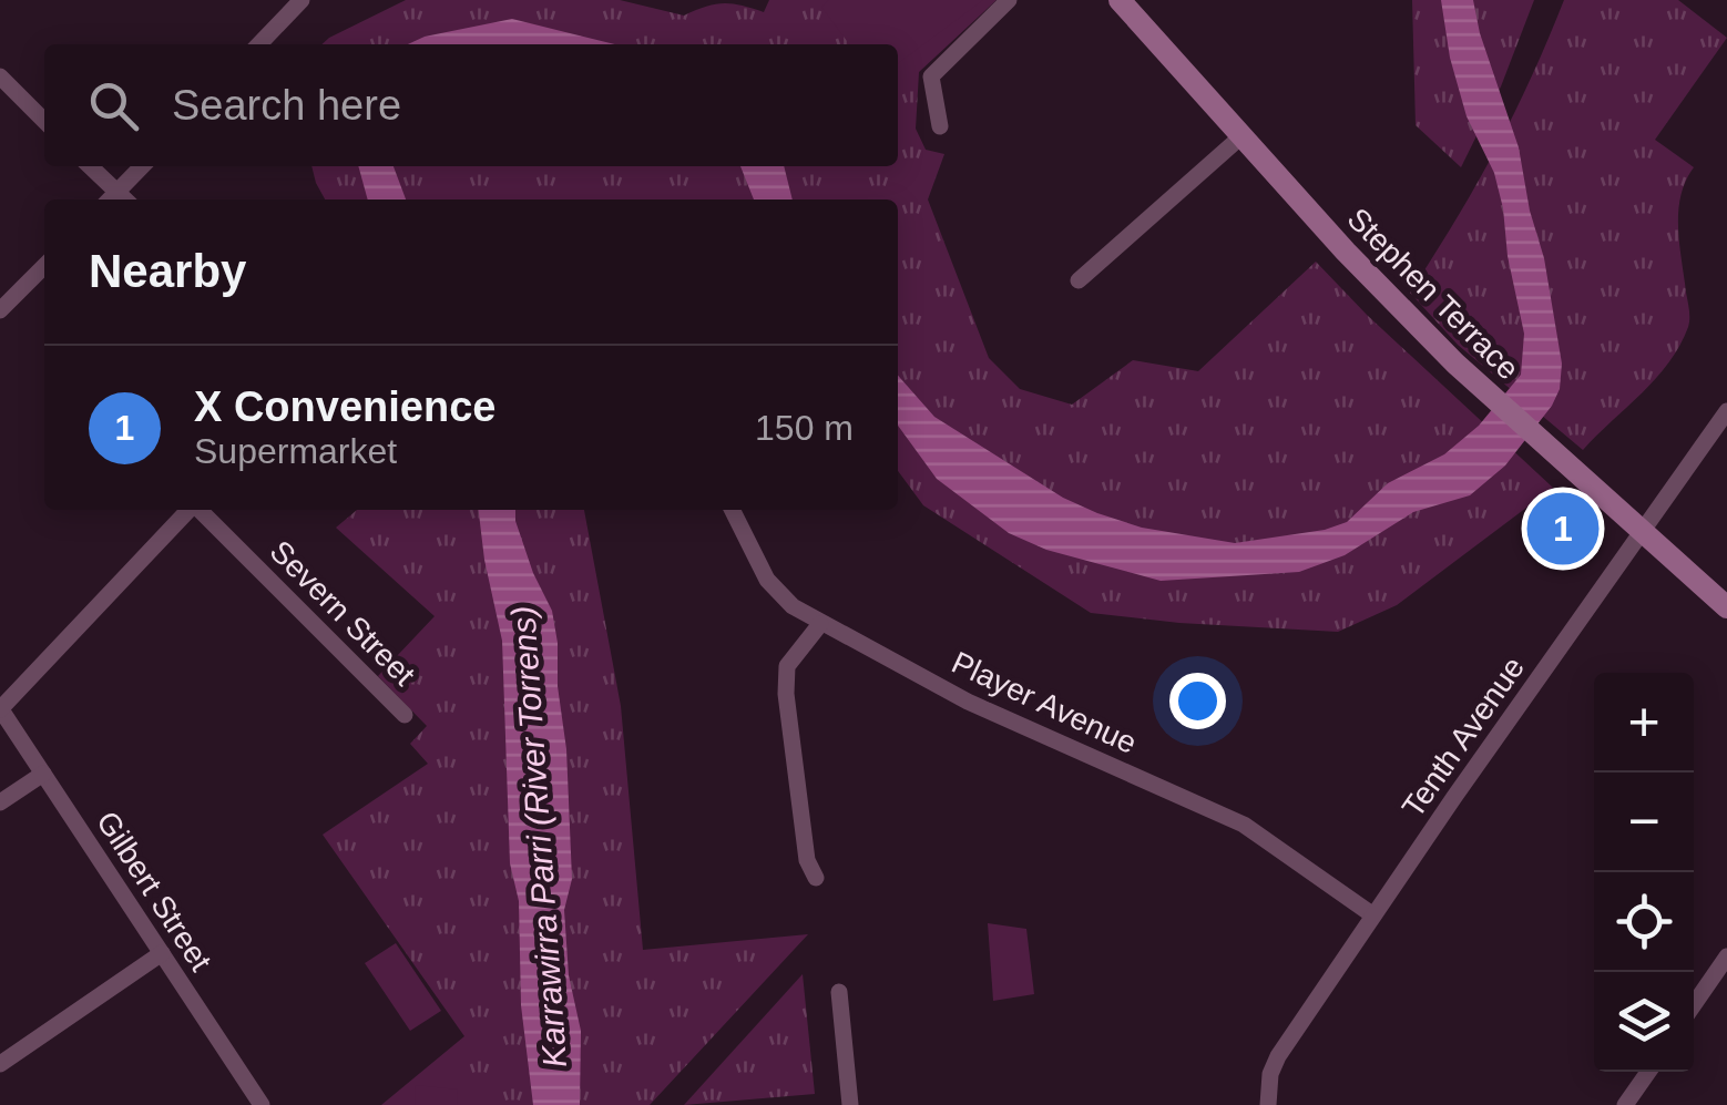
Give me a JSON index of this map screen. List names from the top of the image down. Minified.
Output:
{"streets":{"main road":["Stephen Terrace"],"street":["Severn Street","Player Avenue","Tenth Avenue","Gilbert Street"]},"crossings":[["Stephen Terrace","Tenth Avenue"],["Player Avenue","Tenth Avenue"]],"water":["Karrawirra Parri (River Torrens)"],"page":{"search":"Search here","heading":"Nearby","list":[{"mark":"1","name":"X Convenience","note":"Supermarket","value":"150 m"}],"pins":"1","map_buttons":["+","−"]}}
